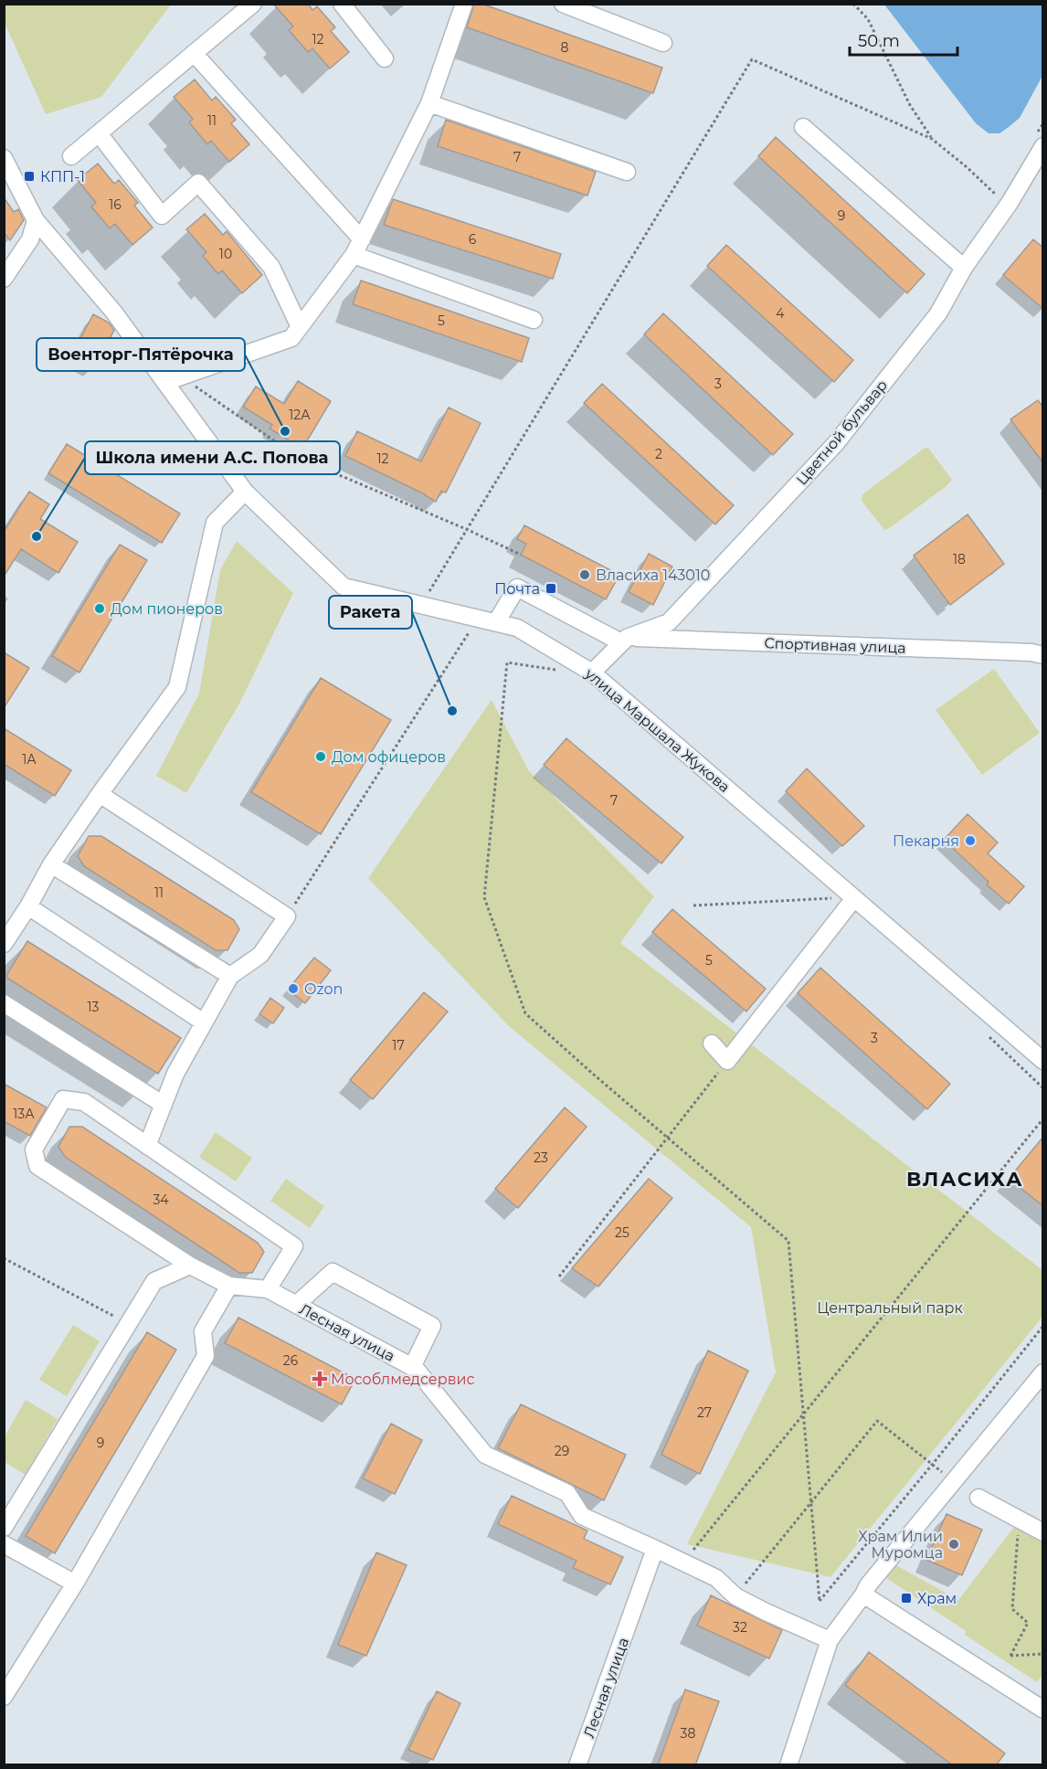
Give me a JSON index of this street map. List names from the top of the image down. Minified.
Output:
{"streets":{"street":["Цветной бульвар","Спортивная улица","улица Маршала Жукова","Лесная улица"]},"crossings":[["Цветной бульвар","Спортивная улица"],["Цветной бульвар","улица Маршала Жукова"]],"districts":["ВЛАСИХА"],"parks":["Центральный парк"],"places":{"transit":["КПП-1","Почта","Храм"],"other":["Военторг-Пятёрочка","Школа имени А.С. Попова","Власиха 143010","Дом пионеров","Ракета","Дом офицеров","Пекарня","Ozon","Храм Илии Муромца"],"health":["Мособлмедсервис"]},"house_numbers":["12","8","11","7","16","9","6","10","4","5","3","12А","2","12","18","1А","7","11","5","13","3","17","13А","23","34","25","26","27","9","29","32","38"],"scale_bar":"50 m"}
